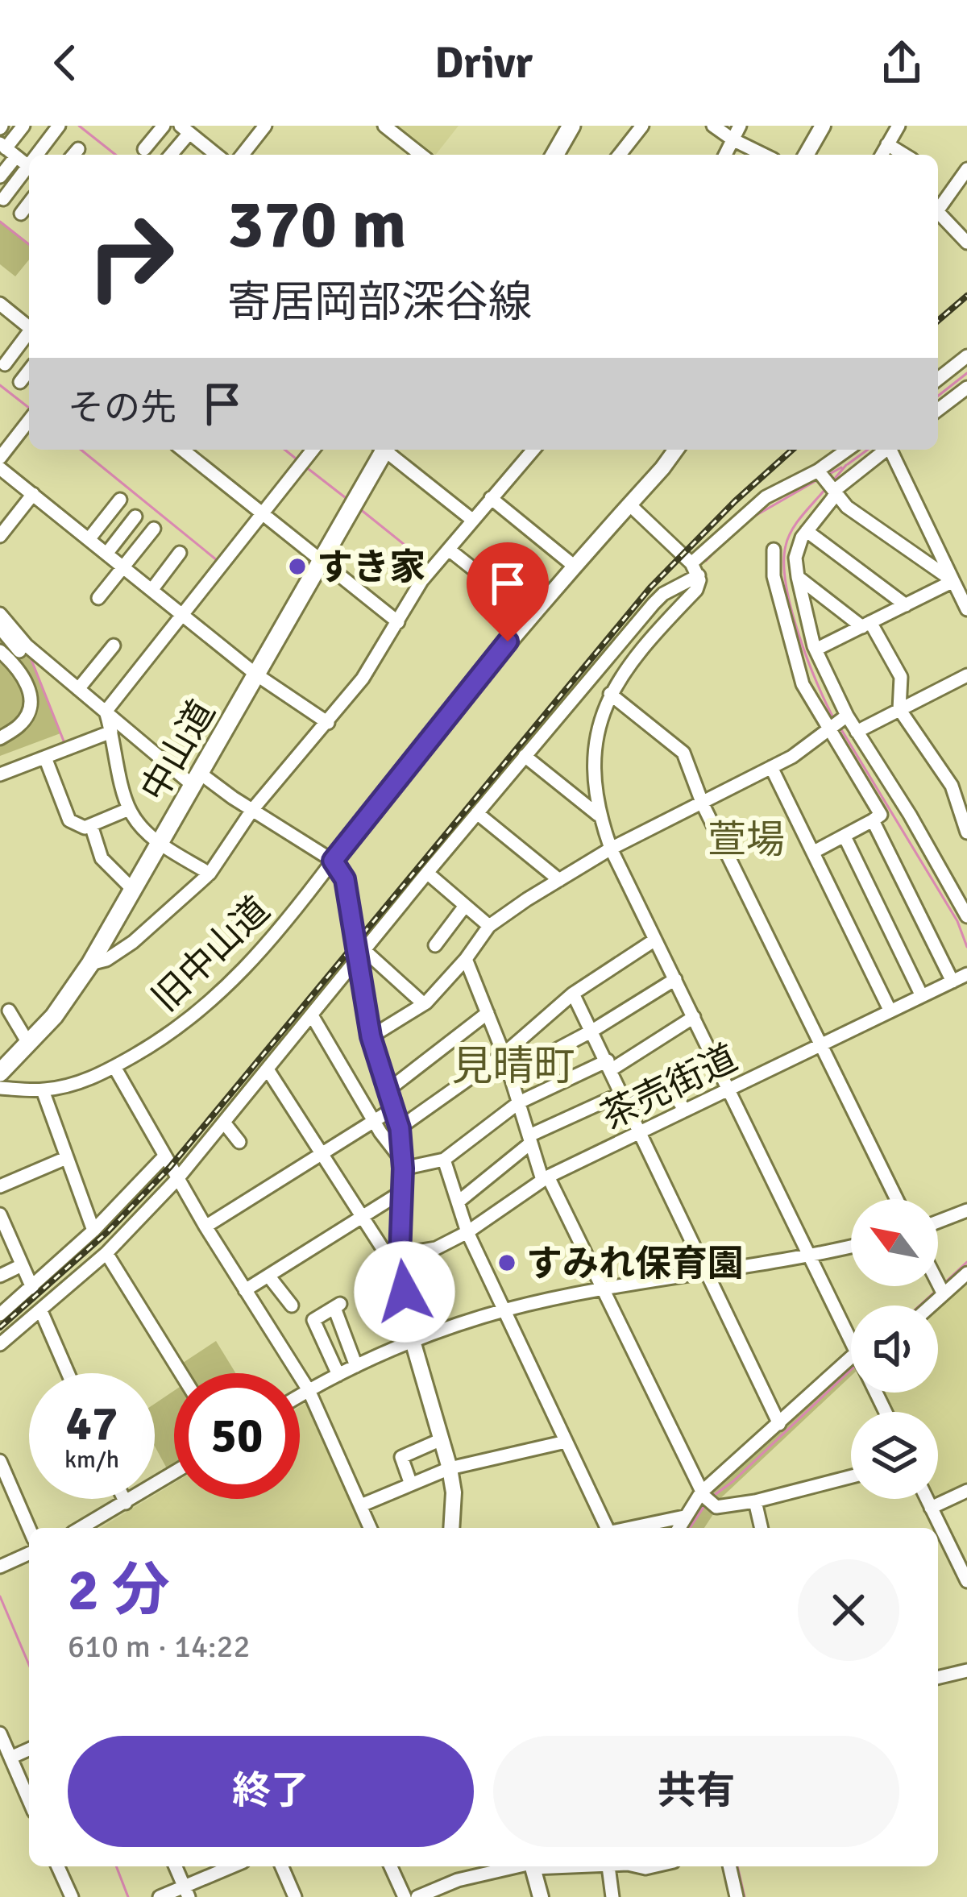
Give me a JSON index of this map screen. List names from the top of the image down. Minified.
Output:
{"streets":{"highway":["中山道"],"street":["旧中山道","茶売街道"]},"districts":["萱場","見晴町"],"places":["すき家","すみれ保育園"],"north":"top left","page":{"header":"Drivr","turn":["370 m","寄居岡部深谷線"],"then":"その先","speed":"47 km/h","limit":"50","heading":["2 分","610 m · 14:22"],"buttons":["終了","共有"]}}
